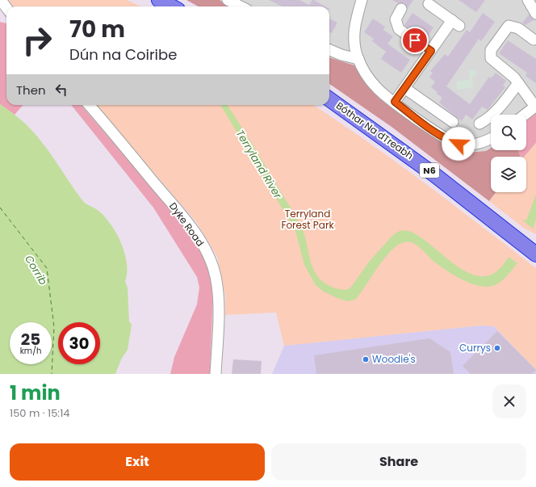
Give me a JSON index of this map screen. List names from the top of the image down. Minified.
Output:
{"streets":{"highway":["Bóthar Na dTreabh","N6"],"street":["Dyke Road"]},"water":["Terryland River","Corrib"],"parks":["Terryland Forest Park"],"places":["Currys","Woodie's"],"page":{"turn":["70 m","Dún na Coiribe"],"then":"Then","speed":"25 km/h","limit":"30","heading":["1 min","150 m · 15:14"],"buttons":["Exit","Share"]}}
